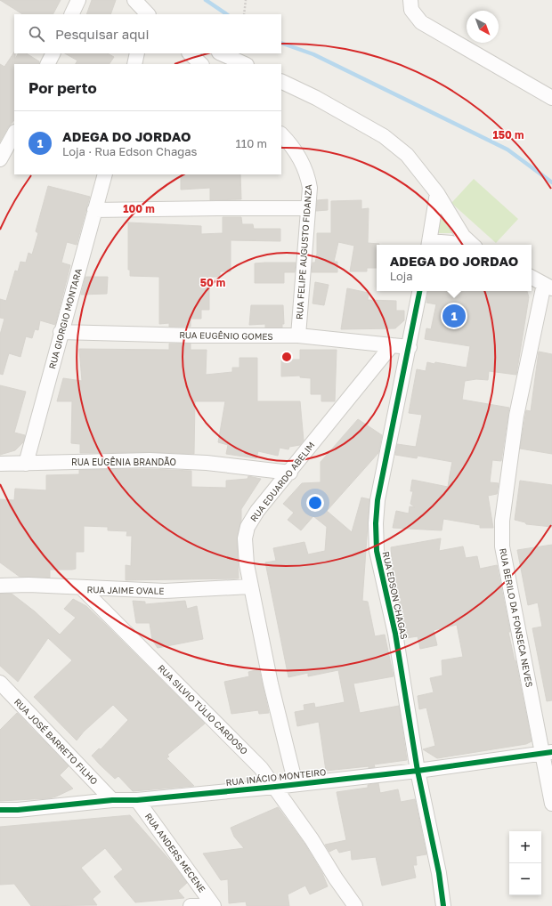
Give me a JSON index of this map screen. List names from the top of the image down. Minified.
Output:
{"streets":{"street":["RUA FELIPE AUGUSTO FIDANZA","RUA GIORGIO MONTARA","RUA EUGÊNIO GOMES","RUA EUGÊNIA BRANDÃO","RUA EDUARDO ABELIM","RUA JAIME OVALE","RUA EDSON CHAGAS","RUA BERILO DA FONSECA NEVES","RUA SILVIO TÚLIO CARDOSO","RUA JOSÉ BARRETO FILHO","RUA INÁCIO MONTEIRO","RUA ANDERS MECENE"]},"crossings":[["RUA FELIPE AUGUSTO FIDANZA","RUA EUGÊNIO GOMES"],["RUA GIORGIO MONTARA","RUA EUGÊNIO GOMES"],["RUA GIORGIO MONTARA","RUA EUGÊNIA BRANDÃO"],["RUA EUGÊNIO GOMES","RUA EDUARDO ABELIM"],["RUA EUGÊNIA BRANDÃO","RUA EDUARDO ABELIM"],["RUA EDUARDO ABELIM","RUA JAIME OVALE"],["RUA EDUARDO ABELIM","RUA INÁCIO MONTEIRO"],["RUA JAIME OVALE","RUA SILVIO TÚLIO CARDOSO"],["RUA EDSON CHAGAS","RUA INÁCIO MONTEIRO"],["RUA BERILO DA FONSECA NEVES","RUA INÁCIO MONTEIRO"],["RUA SILVIO TÚLIO CARDOSO","RUA INÁCIO MONTEIRO"],["RUA JOSÉ BARRETO FILHO","RUA INÁCIO MONTEIRO"],["RUA INÁCIO MONTEIRO","RUA ANDERS MECENE"]],"north":"bottom right","page":{"search":"Pesquisar aqui","heading":"Por perto","list":[{"mark":"1","name":"ADEGA DO JORDAO","note":"Loja · Rua Edson Chagas","value":"110 m"}],"popup":["ADEGA DO JORDAO","Loja"],"pins":"1","map_buttons":["+","−"]},"rings":["150 m","100 m","50 m"]}
